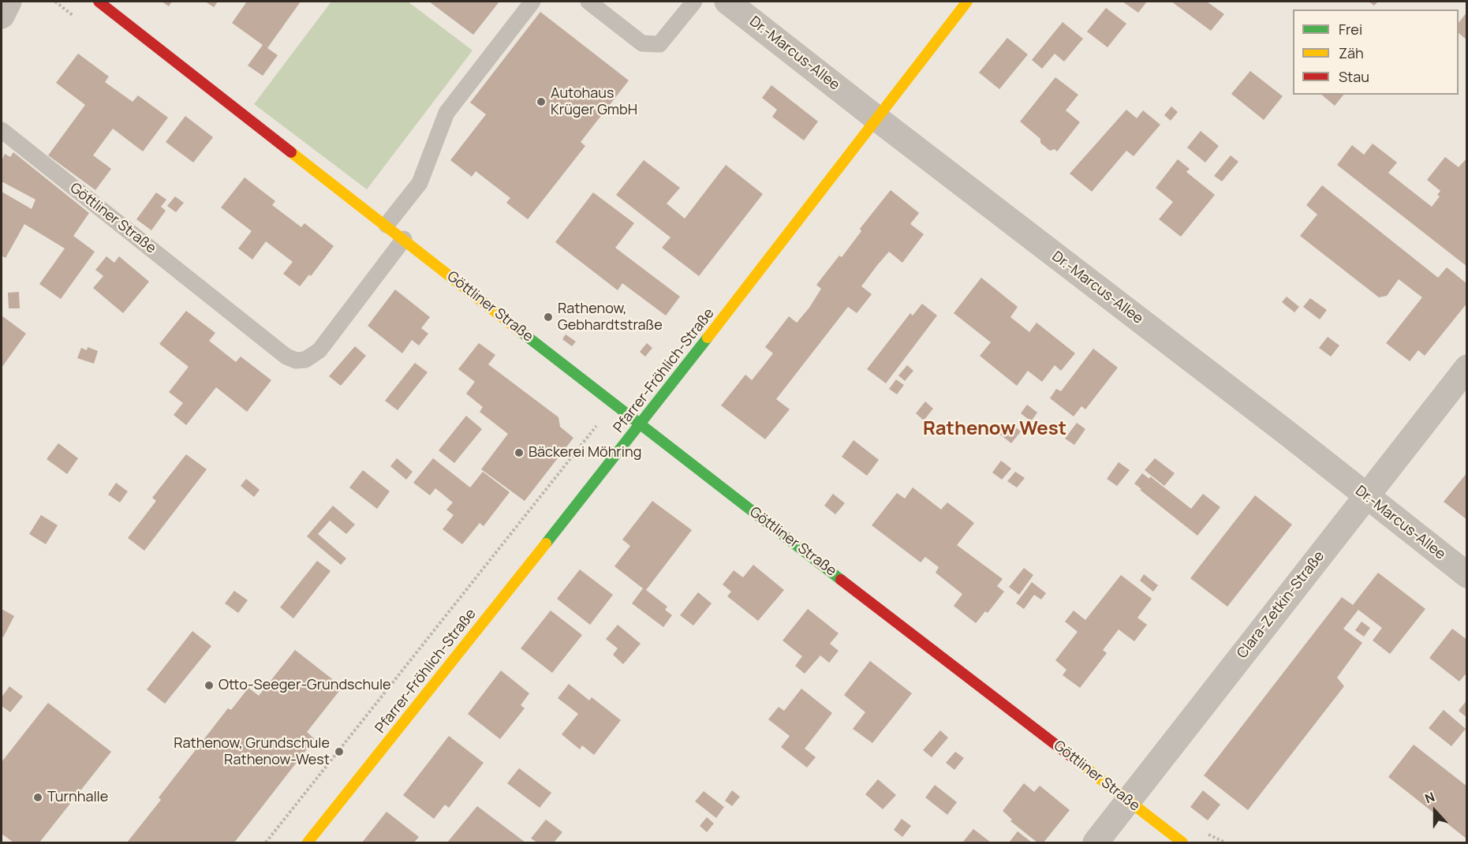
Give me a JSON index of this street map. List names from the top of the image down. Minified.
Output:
{"streets":{"street":["Dr.-Marcus-Allee","Göttliner Straße","Pfarrer-Fröhlich-Straße","Clara-Zetkin-Straße"]},"crossings":[["Dr.-Marcus-Allee","Pfarrer-Fröhlich-Straße"],["Dr.-Marcus-Allee","Clara-Zetkin-Straße"],["Göttliner Straße","Pfarrer-Fröhlich-Straße"],["Göttliner Straße","Clara-Zetkin-Straße"]],"districts":["Rathenow West"],"places":["Autohaus Krüger GmbH","Rathenow, Gebhardtstraße","Bäckerei Möhring","Otto-Seeger-Grundschule","Rathenow, Grundschule Rathenow-West","Turnhalle"],"legend":["Frei","Zäh","Stau"],"north":"top"}
